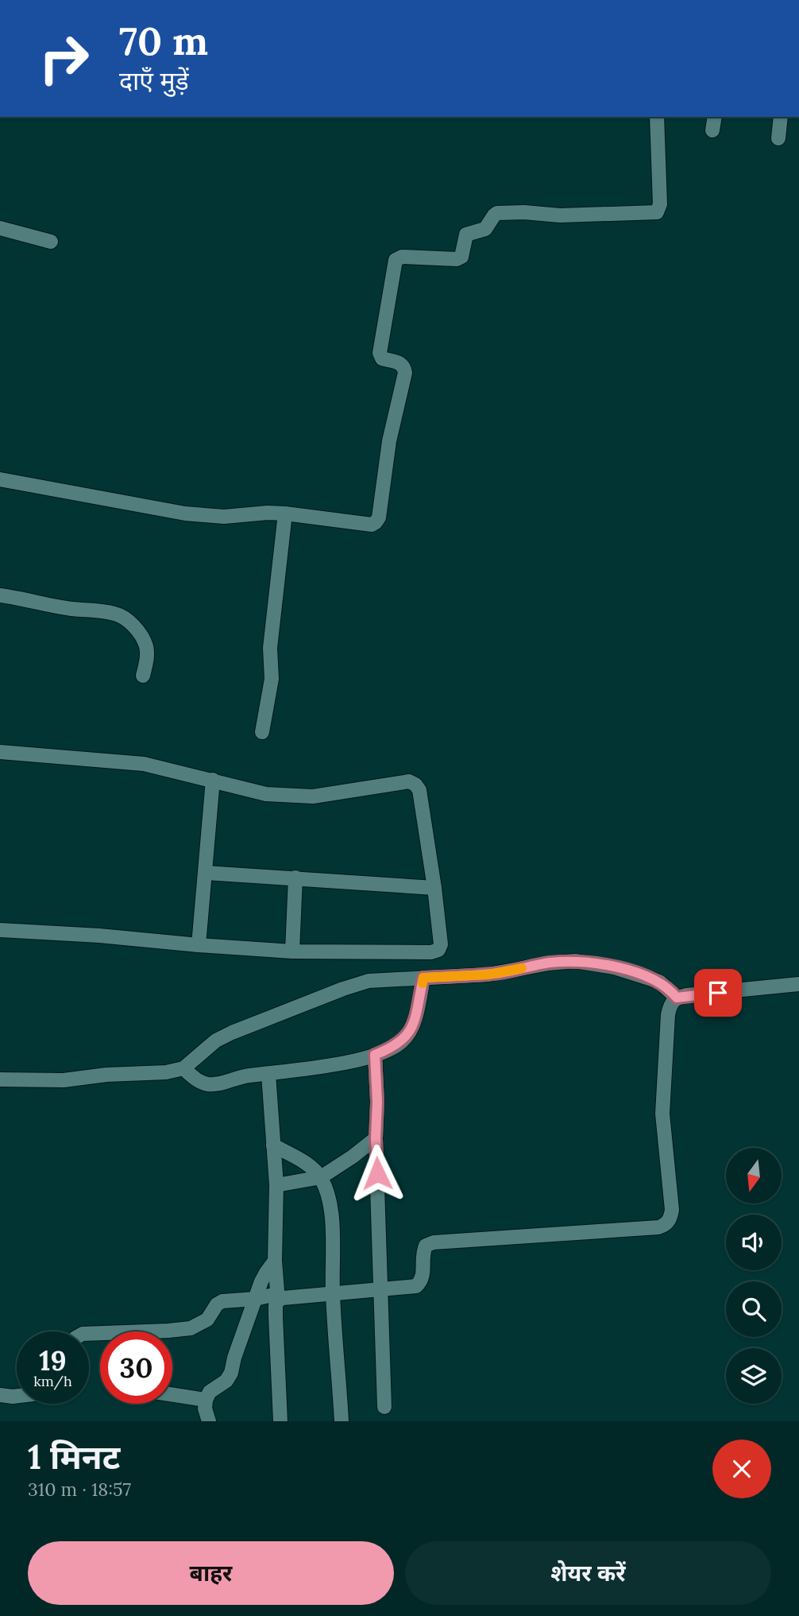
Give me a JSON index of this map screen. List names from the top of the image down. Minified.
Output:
{"north":"bottom","page":{"turn":["70 m","दाएँ मुड़ें"],"speed":"19 km/h","limit":"30","heading":["1 मिनट","310 m · 18:57"],"buttons":["बाहर","शेयर करें"]}}
